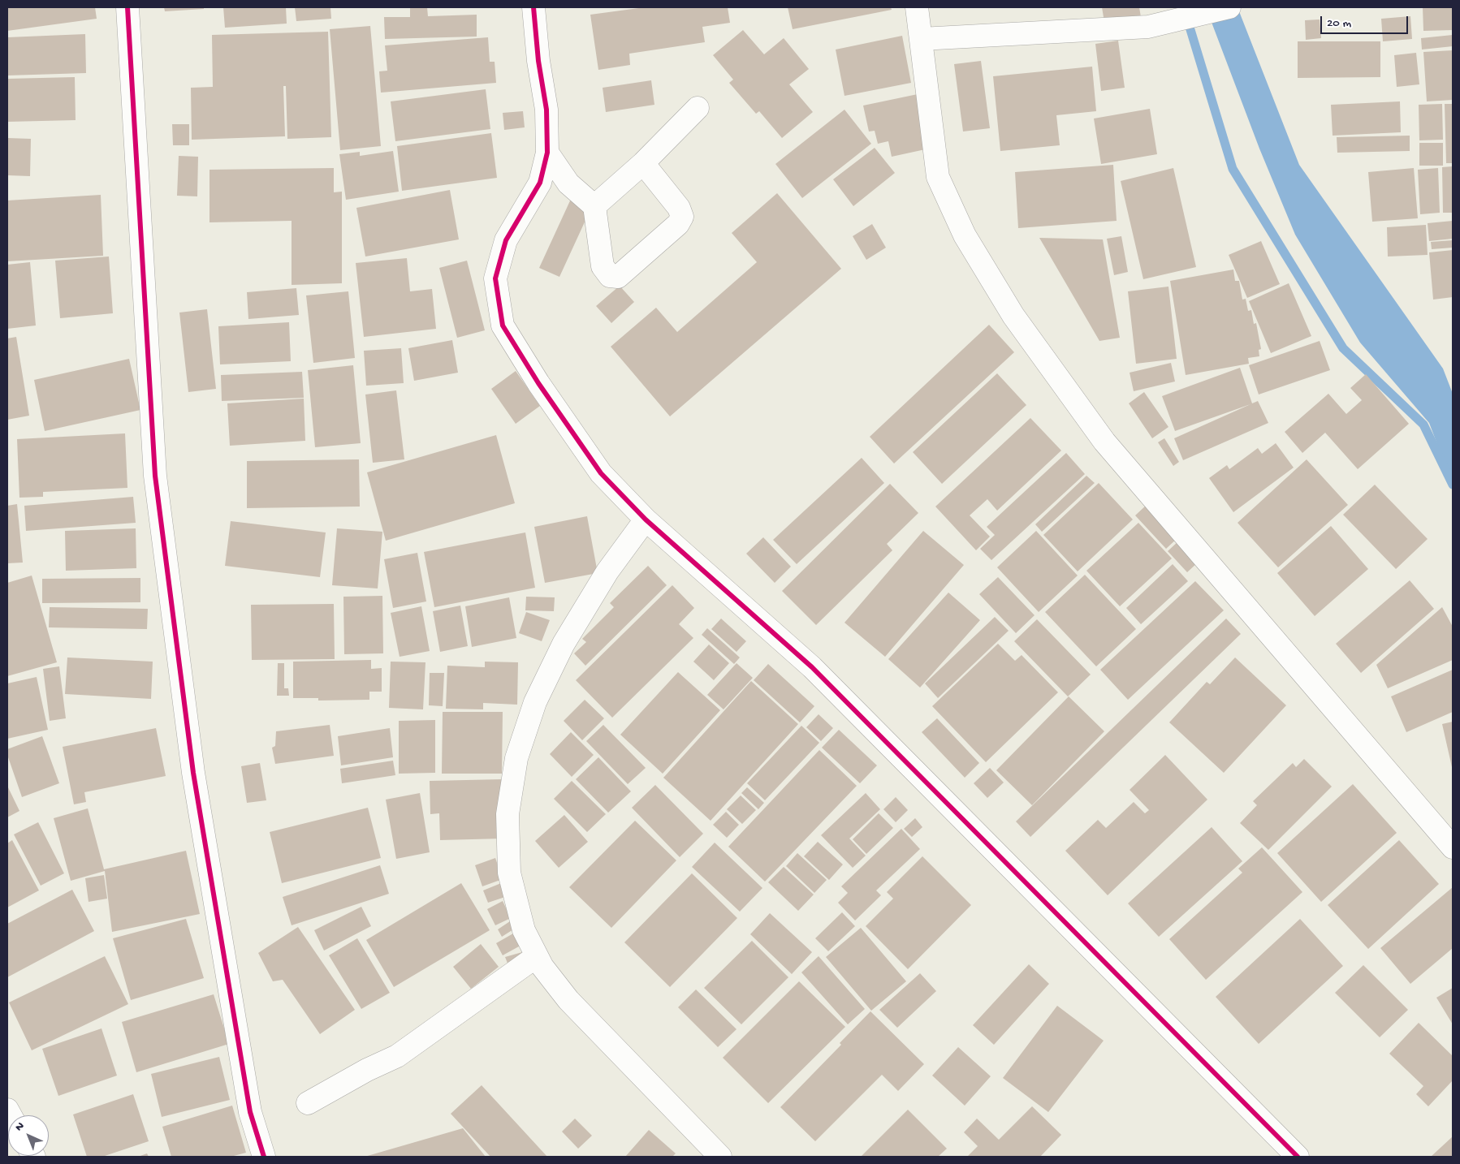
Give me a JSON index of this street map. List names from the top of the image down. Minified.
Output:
{"scale_bar":"20 m","north":"top left"}
